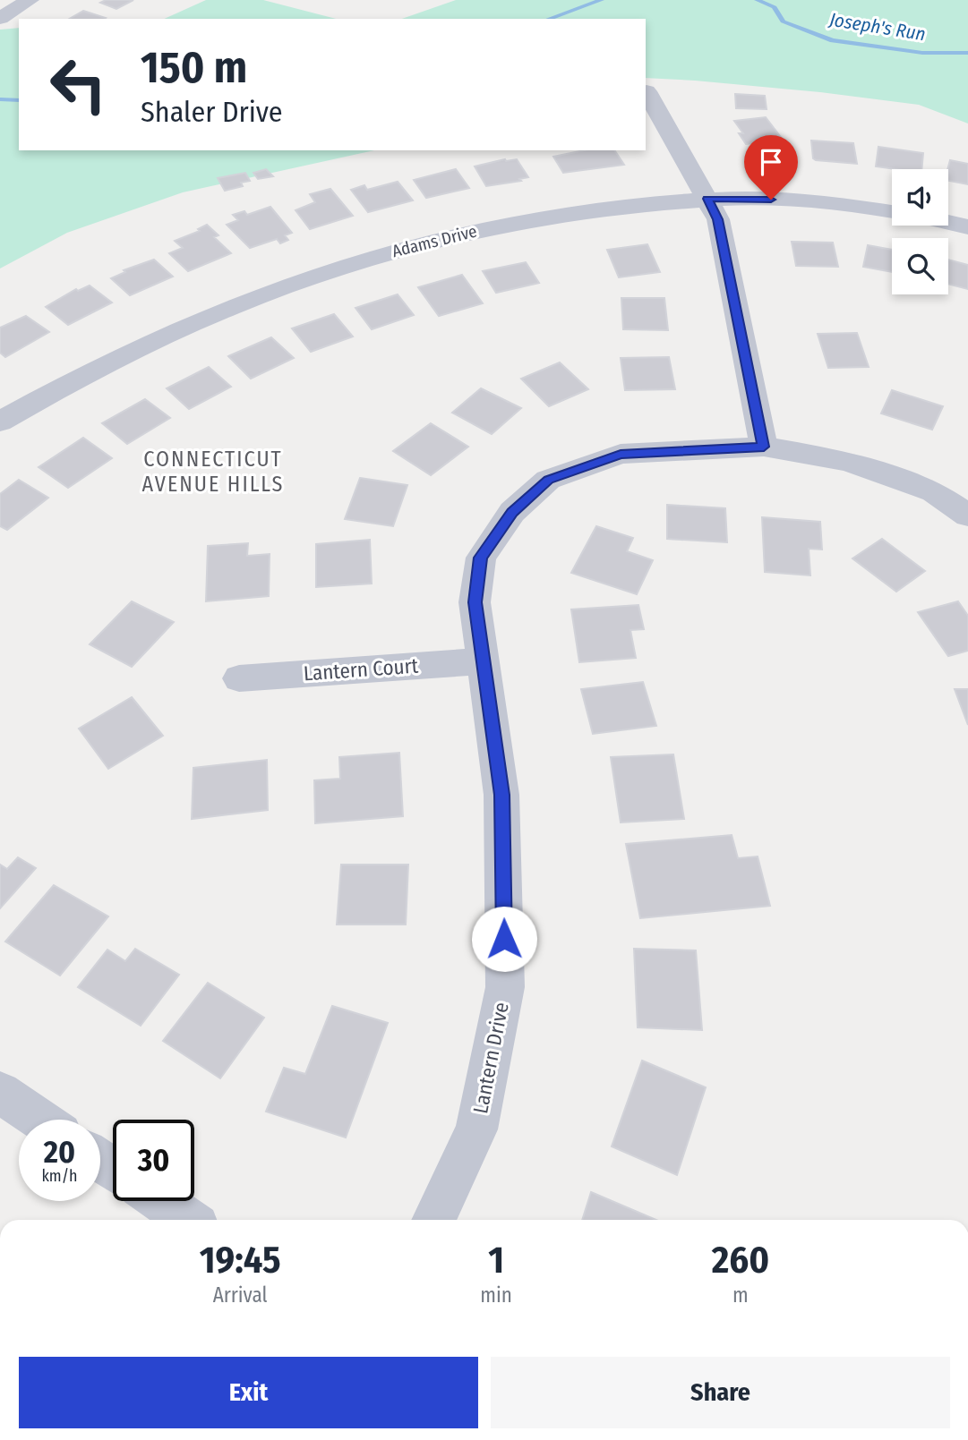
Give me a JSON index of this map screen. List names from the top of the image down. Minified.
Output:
{"streets":{"street":["Adams Drive","Lantern Court","Lantern Drive"]},"crossings":[["Lantern Court","Lantern Drive"]],"districts":["CONNECTICUT AVENUE HILLS"],"water":["Joseph's Run"],"page":{"turn":["150 m","Shaler Drive"],"speed":"20 km/h","limit":"30","eta":["19:45","Arrival","1","min","260","m"],"buttons":["Exit","Share"]}}
